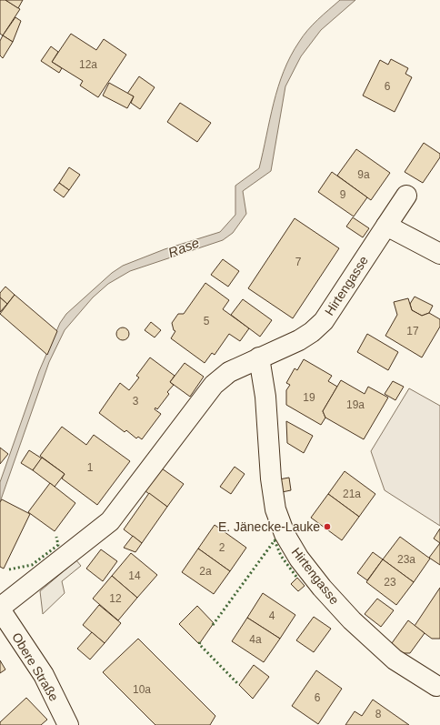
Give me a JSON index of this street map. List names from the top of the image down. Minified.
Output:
{"streets":{"street":["Hirtengasse","Obere Straße"]},"crossings":[["Hirtengasse","Obere Straße"]],"water":["Rase"],"places":["E. Jänecke-Lauke"],"house_numbers":["12a","6","9a","9","7","5","17","19","3","19a","1","21a","2","23a","2a","14","23","12","4","4a","10a","6","8"]}
